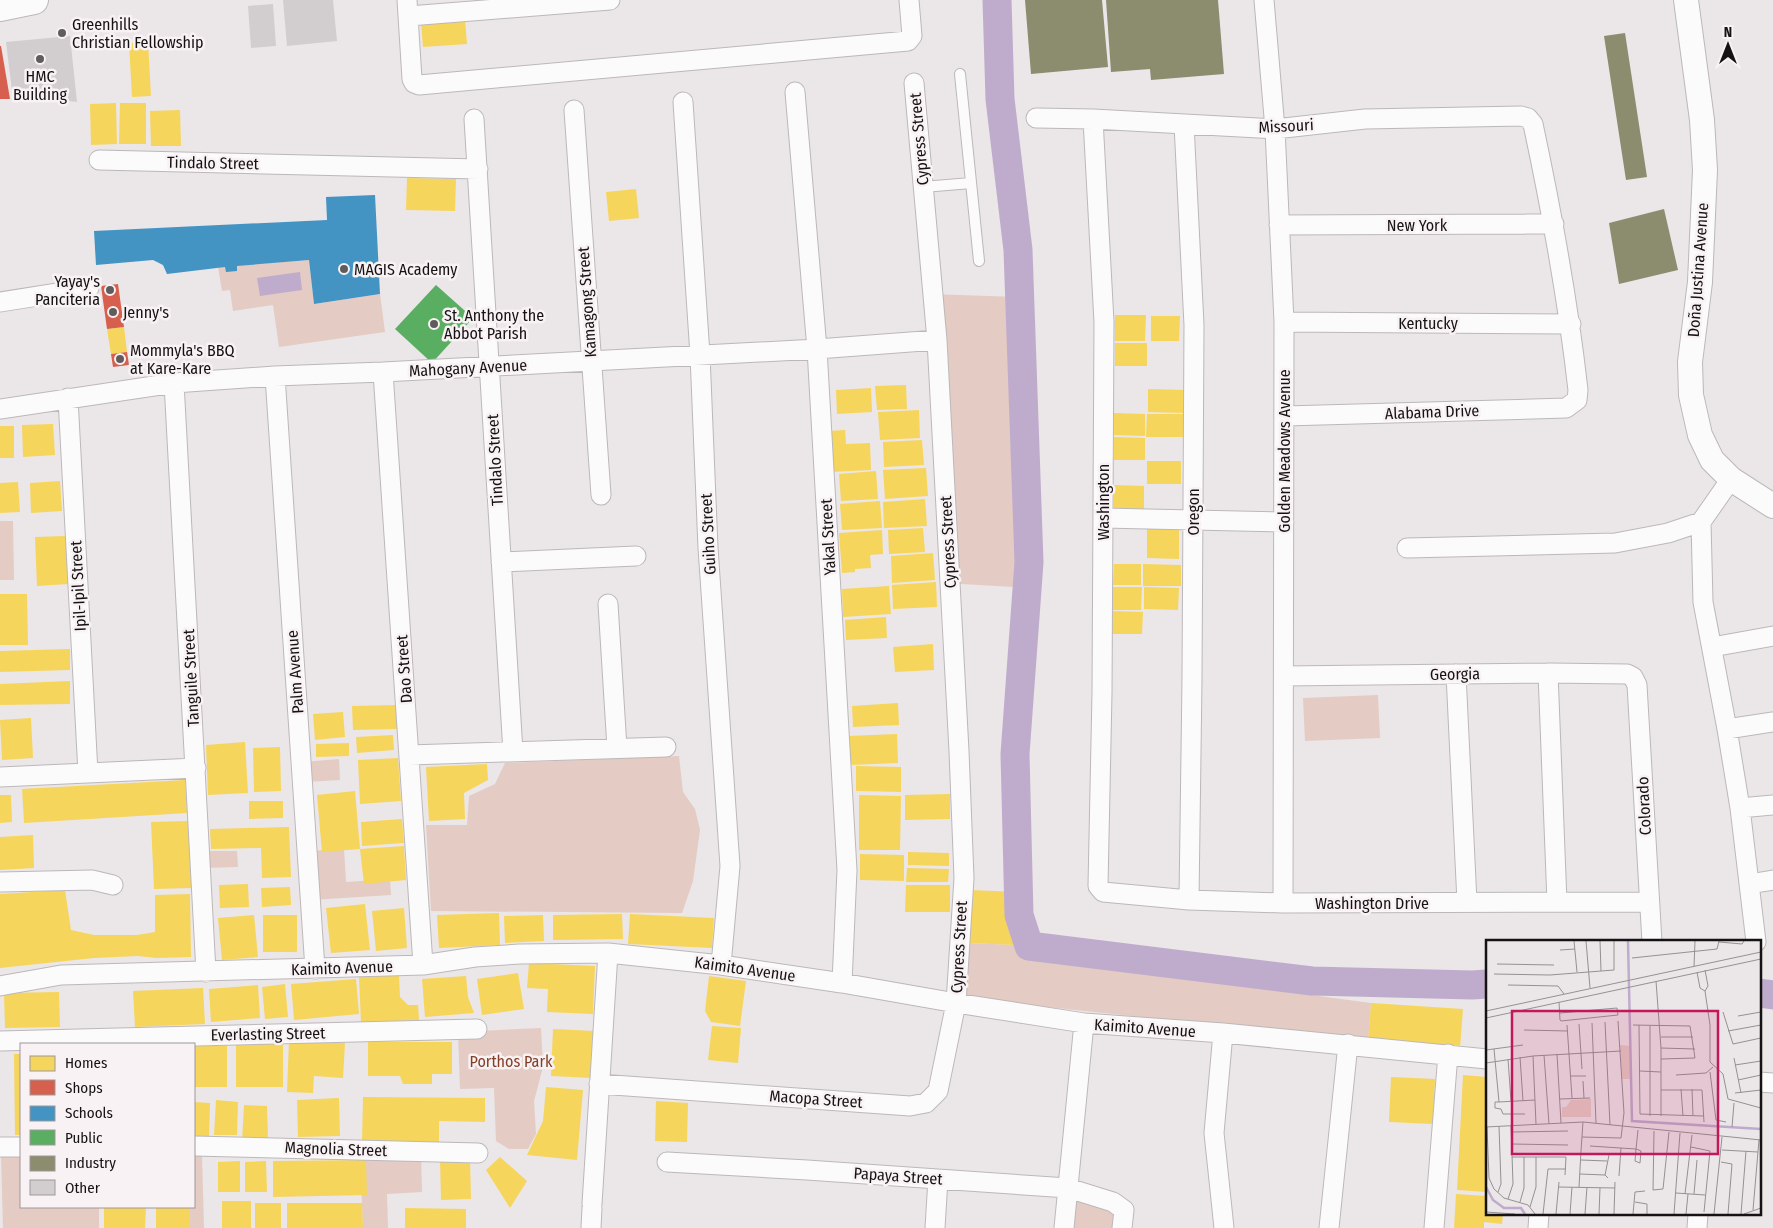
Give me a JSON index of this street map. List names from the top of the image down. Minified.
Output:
{"streets":{"street":["Missouri","Cypress Street","Tindalo Street","New York","Doña Justina Avenue","Kamagong Street","Kentucky","Mahogany Avenue","Alabama Drive","Golden Meadows Avenue","Washington","Oregon","Guiho Street","Yakal Street","Ipil-Ipil Street","Dao Street","Palm Avenue","Georgia","Tanguile Street","Colorado","Washington Drive","Kaimito Avenue","Everlasting Street","Macopa Street","Magnolia Street","Papaya Street"]},"crossings":[["Missouri","New York"],["Missouri","Golden Meadows Avenue"],["Missouri","Washington"],["Missouri","Oregon"],["Cypress Street","Mahogany Avenue"],["Cypress Street","Kaimito Avenue"],["Cypress Street","Macopa Street"],["Tindalo Street","Mahogany Avenue"],["New York","Golden Meadows Avenue"],["Kamagong Street","Mahogany Avenue"],["Kentucky","Alabama Drive"],["Kentucky","Golden Meadows Avenue"],["Mahogany Avenue","Guiho Street"],["Mahogany Avenue","Yakal Street"],["Mahogany Avenue","Ipil-Ipil Street"],["Mahogany Avenue","Dao Street"],["Mahogany Avenue","Palm Avenue"],["Mahogany Avenue","Tanguile Street"],["Alabama Drive","Golden Meadows Avenue"],["Golden Meadows Avenue","Georgia"],["Golden Meadows Avenue","Washington Drive"],["Washington","Washington Drive"],["Oregon","Washington Drive"],["Guiho Street","Kaimito Avenue"],["Yakal Street","Kaimito Avenue"],["Dao Street","Kaimito Avenue"],["Palm Avenue","Kaimito Avenue"],["Georgia","Colorado"],["Tanguile Street","Kaimito Avenue"],["Colorado","Washington Drive"],["Kaimito Avenue","Macopa Street"]],"parks":["Porthos Park"],"places":["Greenhills Christian Fellowship","HMC Building","MAGIS Academy","Yayay's Panciteria","Jenny's","St. Anthony the Abbot Parish","Mommyla's BBQ at Kare-Kare"],"legend":["Homes","Shops","Schools","Public","Industry","Other"],"north":"top"}
